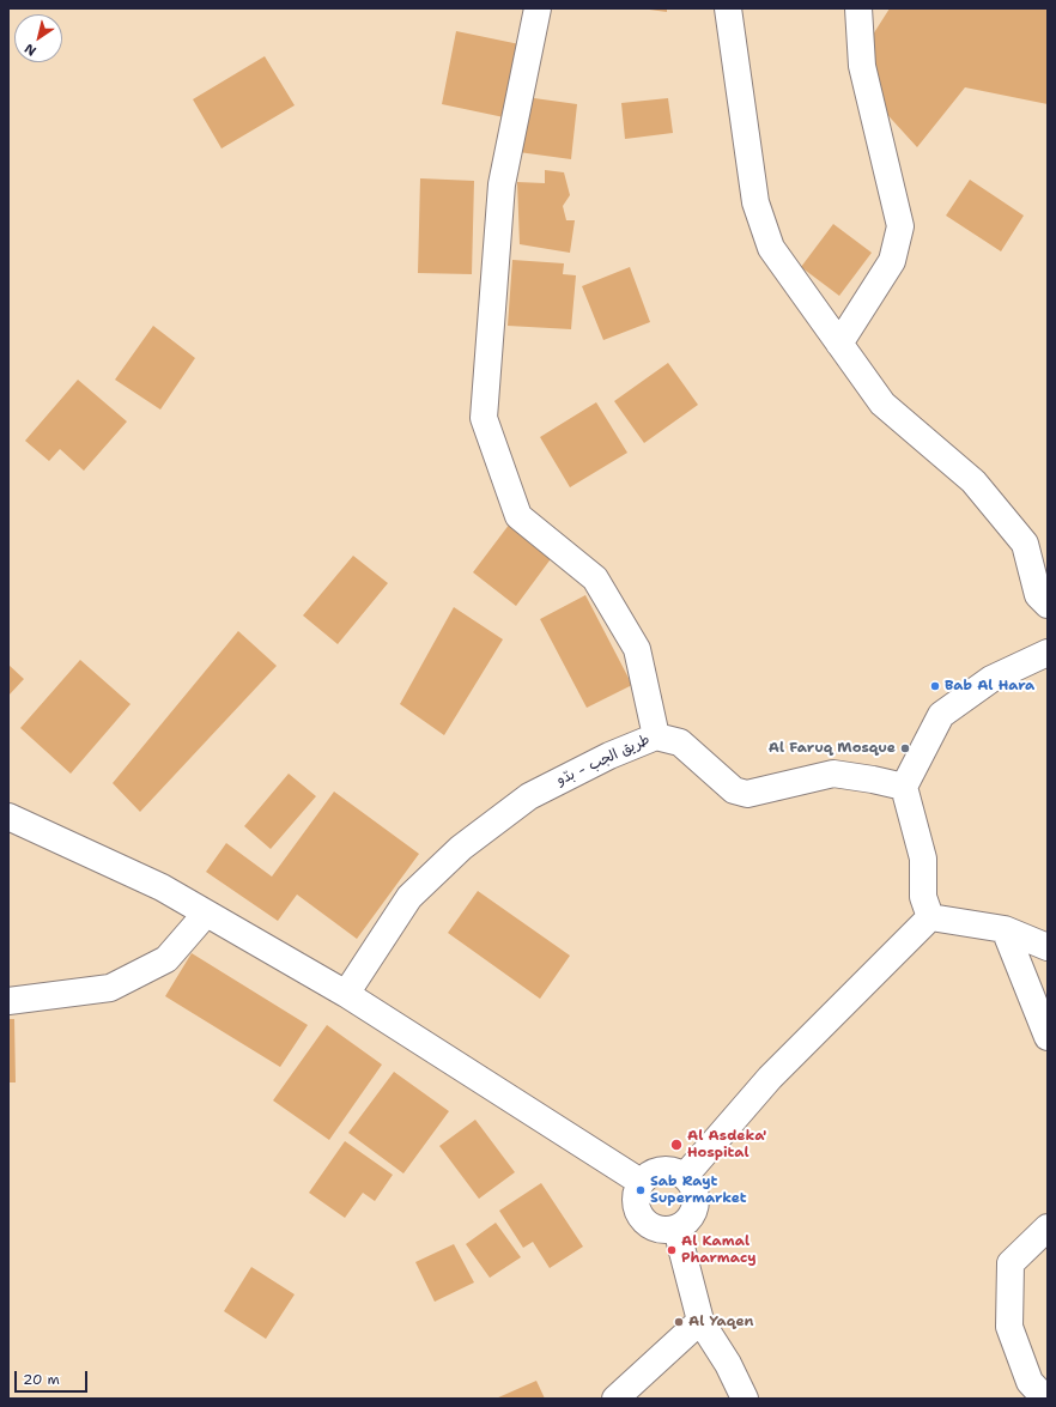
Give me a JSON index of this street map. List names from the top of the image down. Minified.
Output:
{"streets":{"street":["طريق الجب - بدّو"]},"places":["Bab Al Hara","Al Faruq Mosque","Al Asdeka' Hospital","Sab Rayt Supermarket","Al Kamal Pharmacy","Al Yaqen"],"scale_bar":"20 m","north":"bottom left"}
